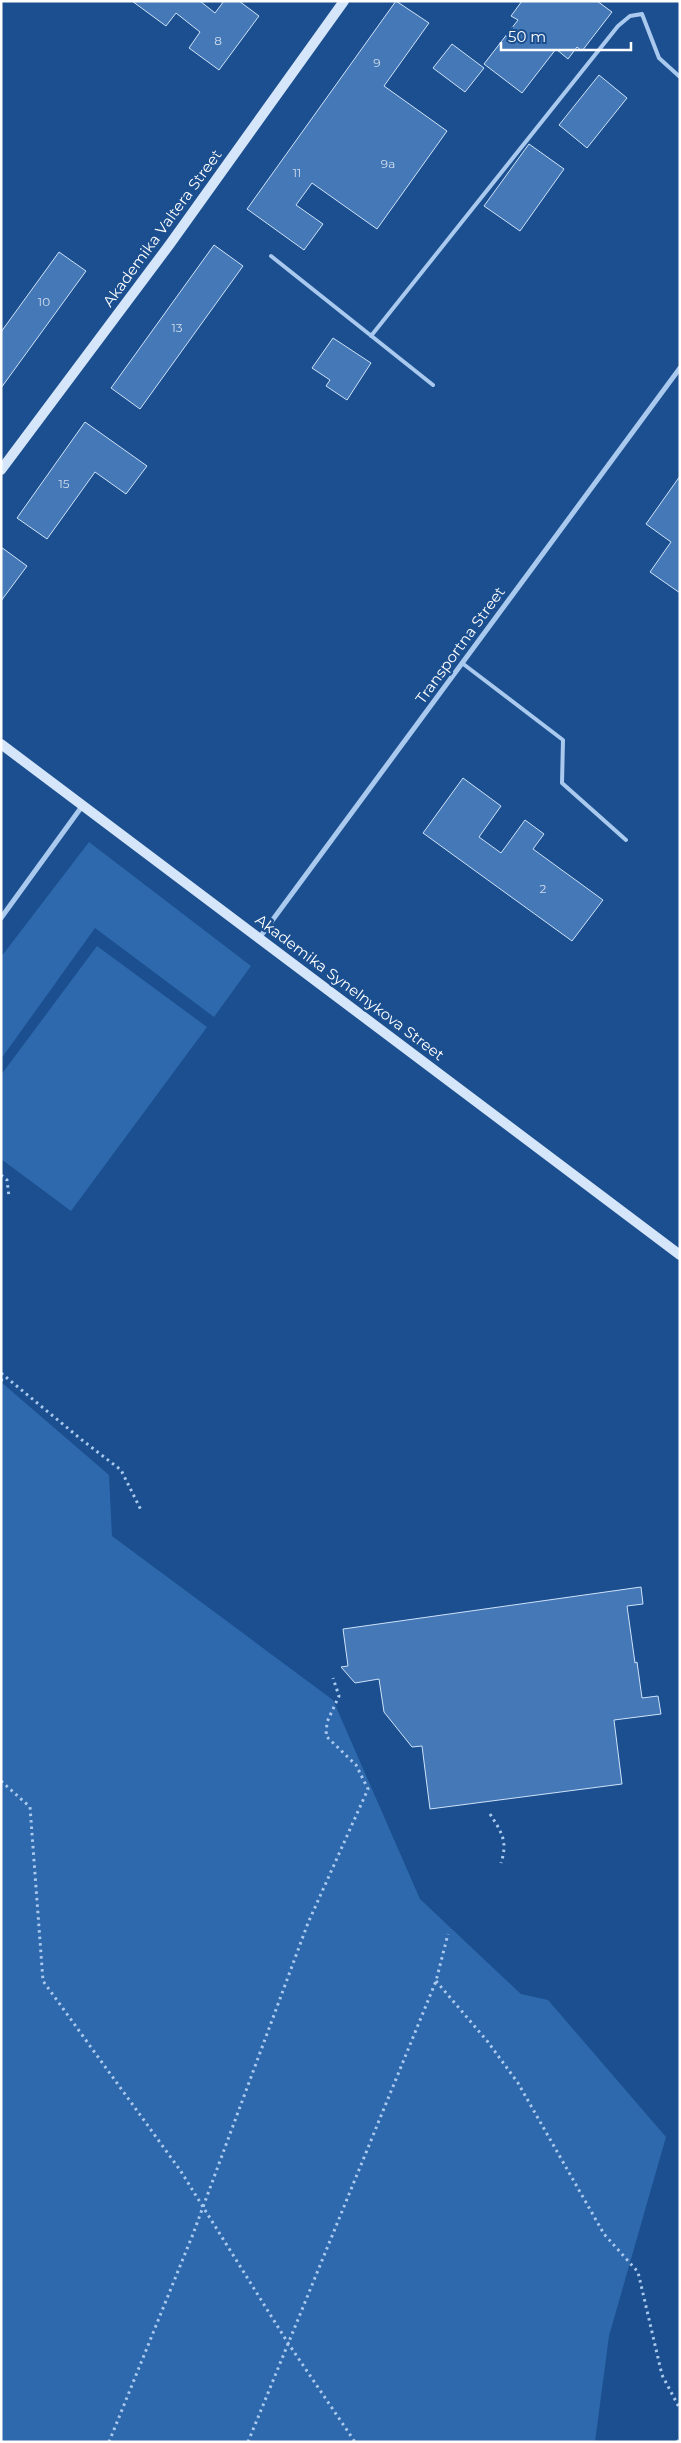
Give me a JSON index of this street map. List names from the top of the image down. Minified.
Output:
{"streets":{"street":["Akademika Valtera Street","Transportna Street","Akademika Synelnykova Street"]},"crossings":[["Transportna Street","Akademika Synelnykova Street"]],"house_numbers":["8","9","9а","11","10","13","15","2"],"scale_bar":"50 m"}
